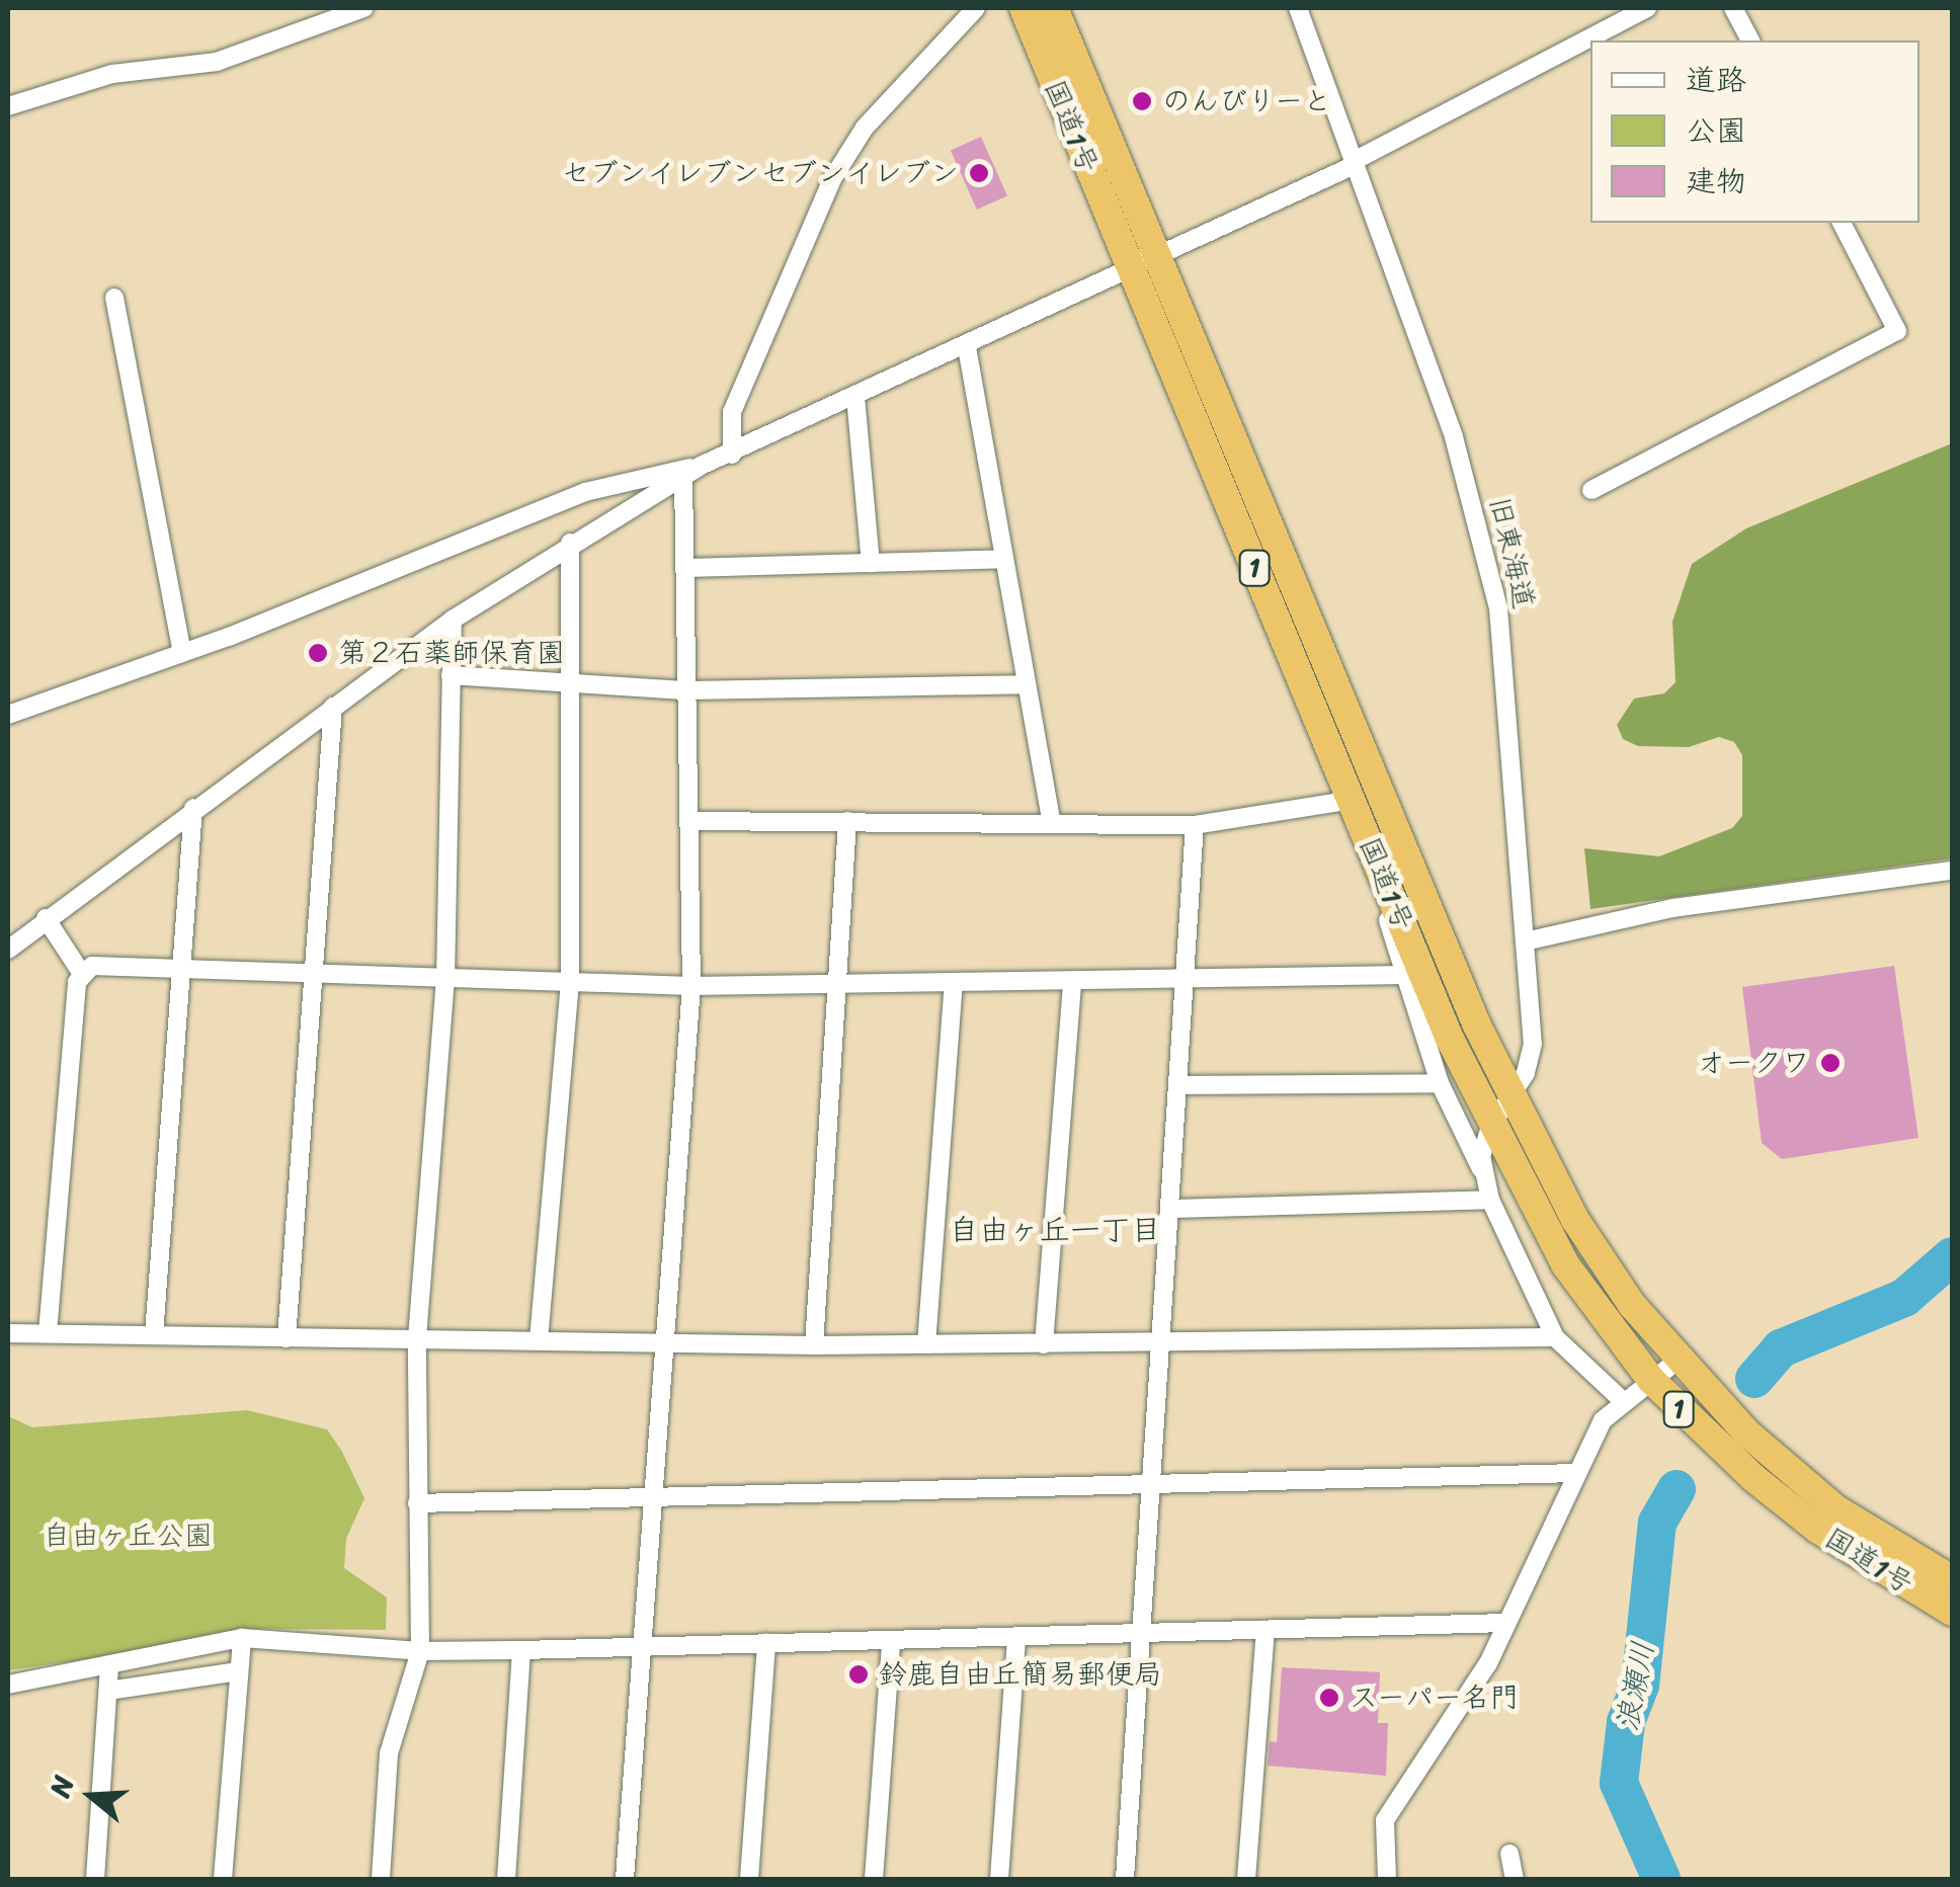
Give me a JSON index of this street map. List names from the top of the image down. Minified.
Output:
{"streets":{"highway":["国道1号","1"],"street":["旧東海道"]},"crossings":[["国道1号","旧東海道"]],"districts":["自由ヶ丘一丁目"],"water":["浪瀬川"],"parks":["自由ヶ丘公園"],"places":["のんびりーと","セブンイレブンセブンイレブン","第２石薬師保育園","オークワ","鈴鹿自由丘簡易郵便局","スーパー名門"],"legend":["道路","公園","建物"],"north":"left"}
